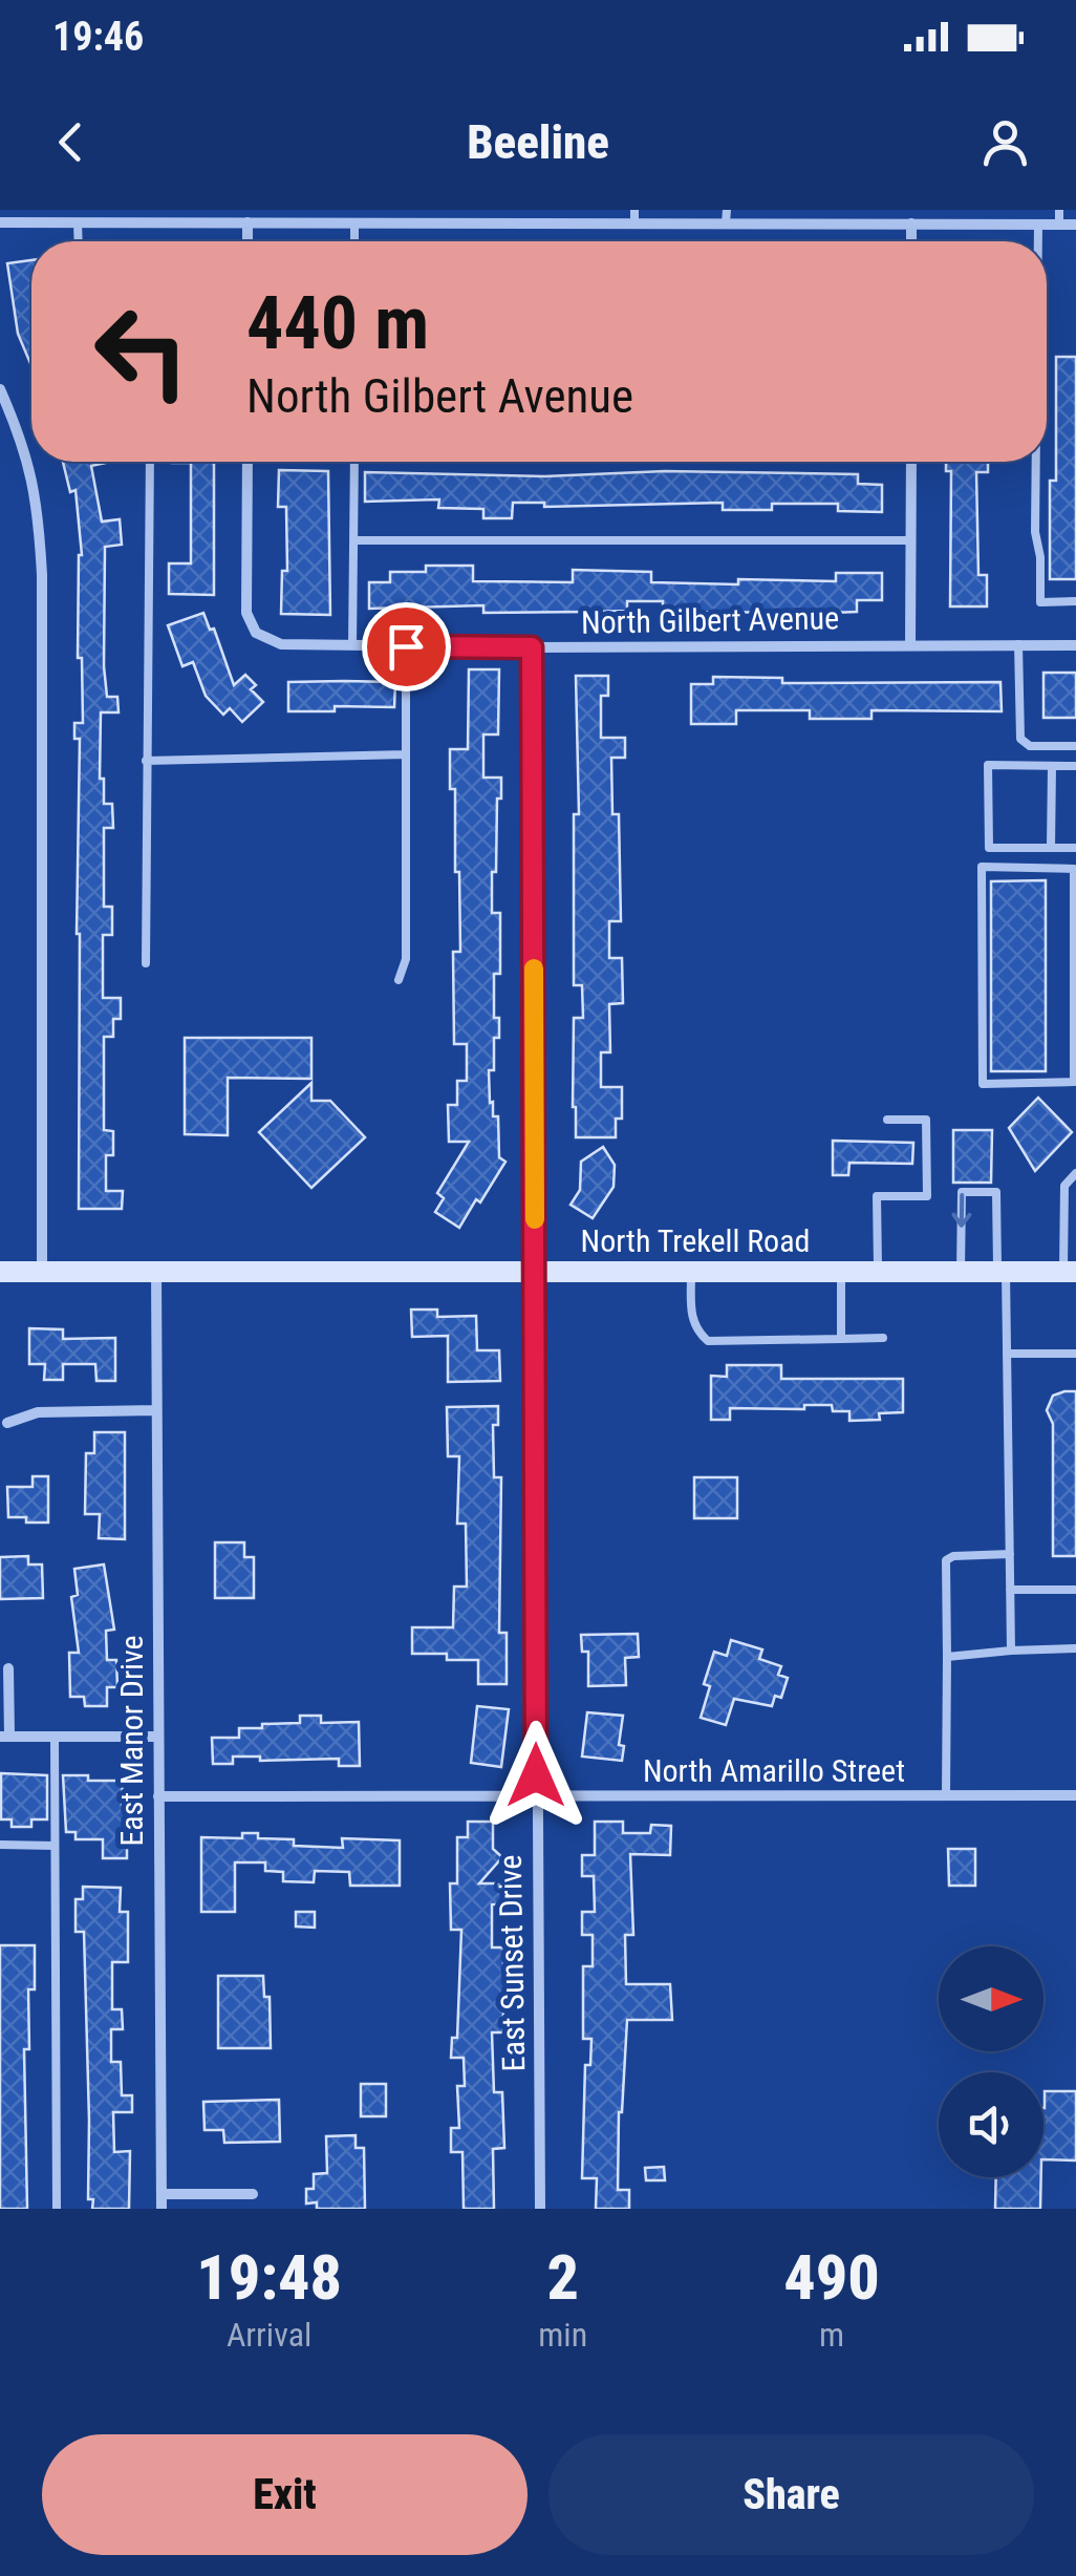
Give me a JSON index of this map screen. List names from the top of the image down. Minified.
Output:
{"streets":{"main road":["North Trekell Road"],"street":["North Gilbert Avenue","East Manor Drive","North Amarillo Street","East Sunset Drive"]},"crossings":[["North Gilbert Avenue","East Sunset Drive"],["North Trekell Road","East Manor Drive"],["North Trekell Road","East Sunset Drive"],["East Manor Drive","North Amarillo Street"],["North Amarillo Street","East Sunset Drive"]],"north":"right","page":{"status":"19:46","header":"Beeline","turn":["440 m","North Gilbert Avenue"],"eta":["19:48","Arrival","2","min","490","m"],"buttons":["Exit","Share"]}}
